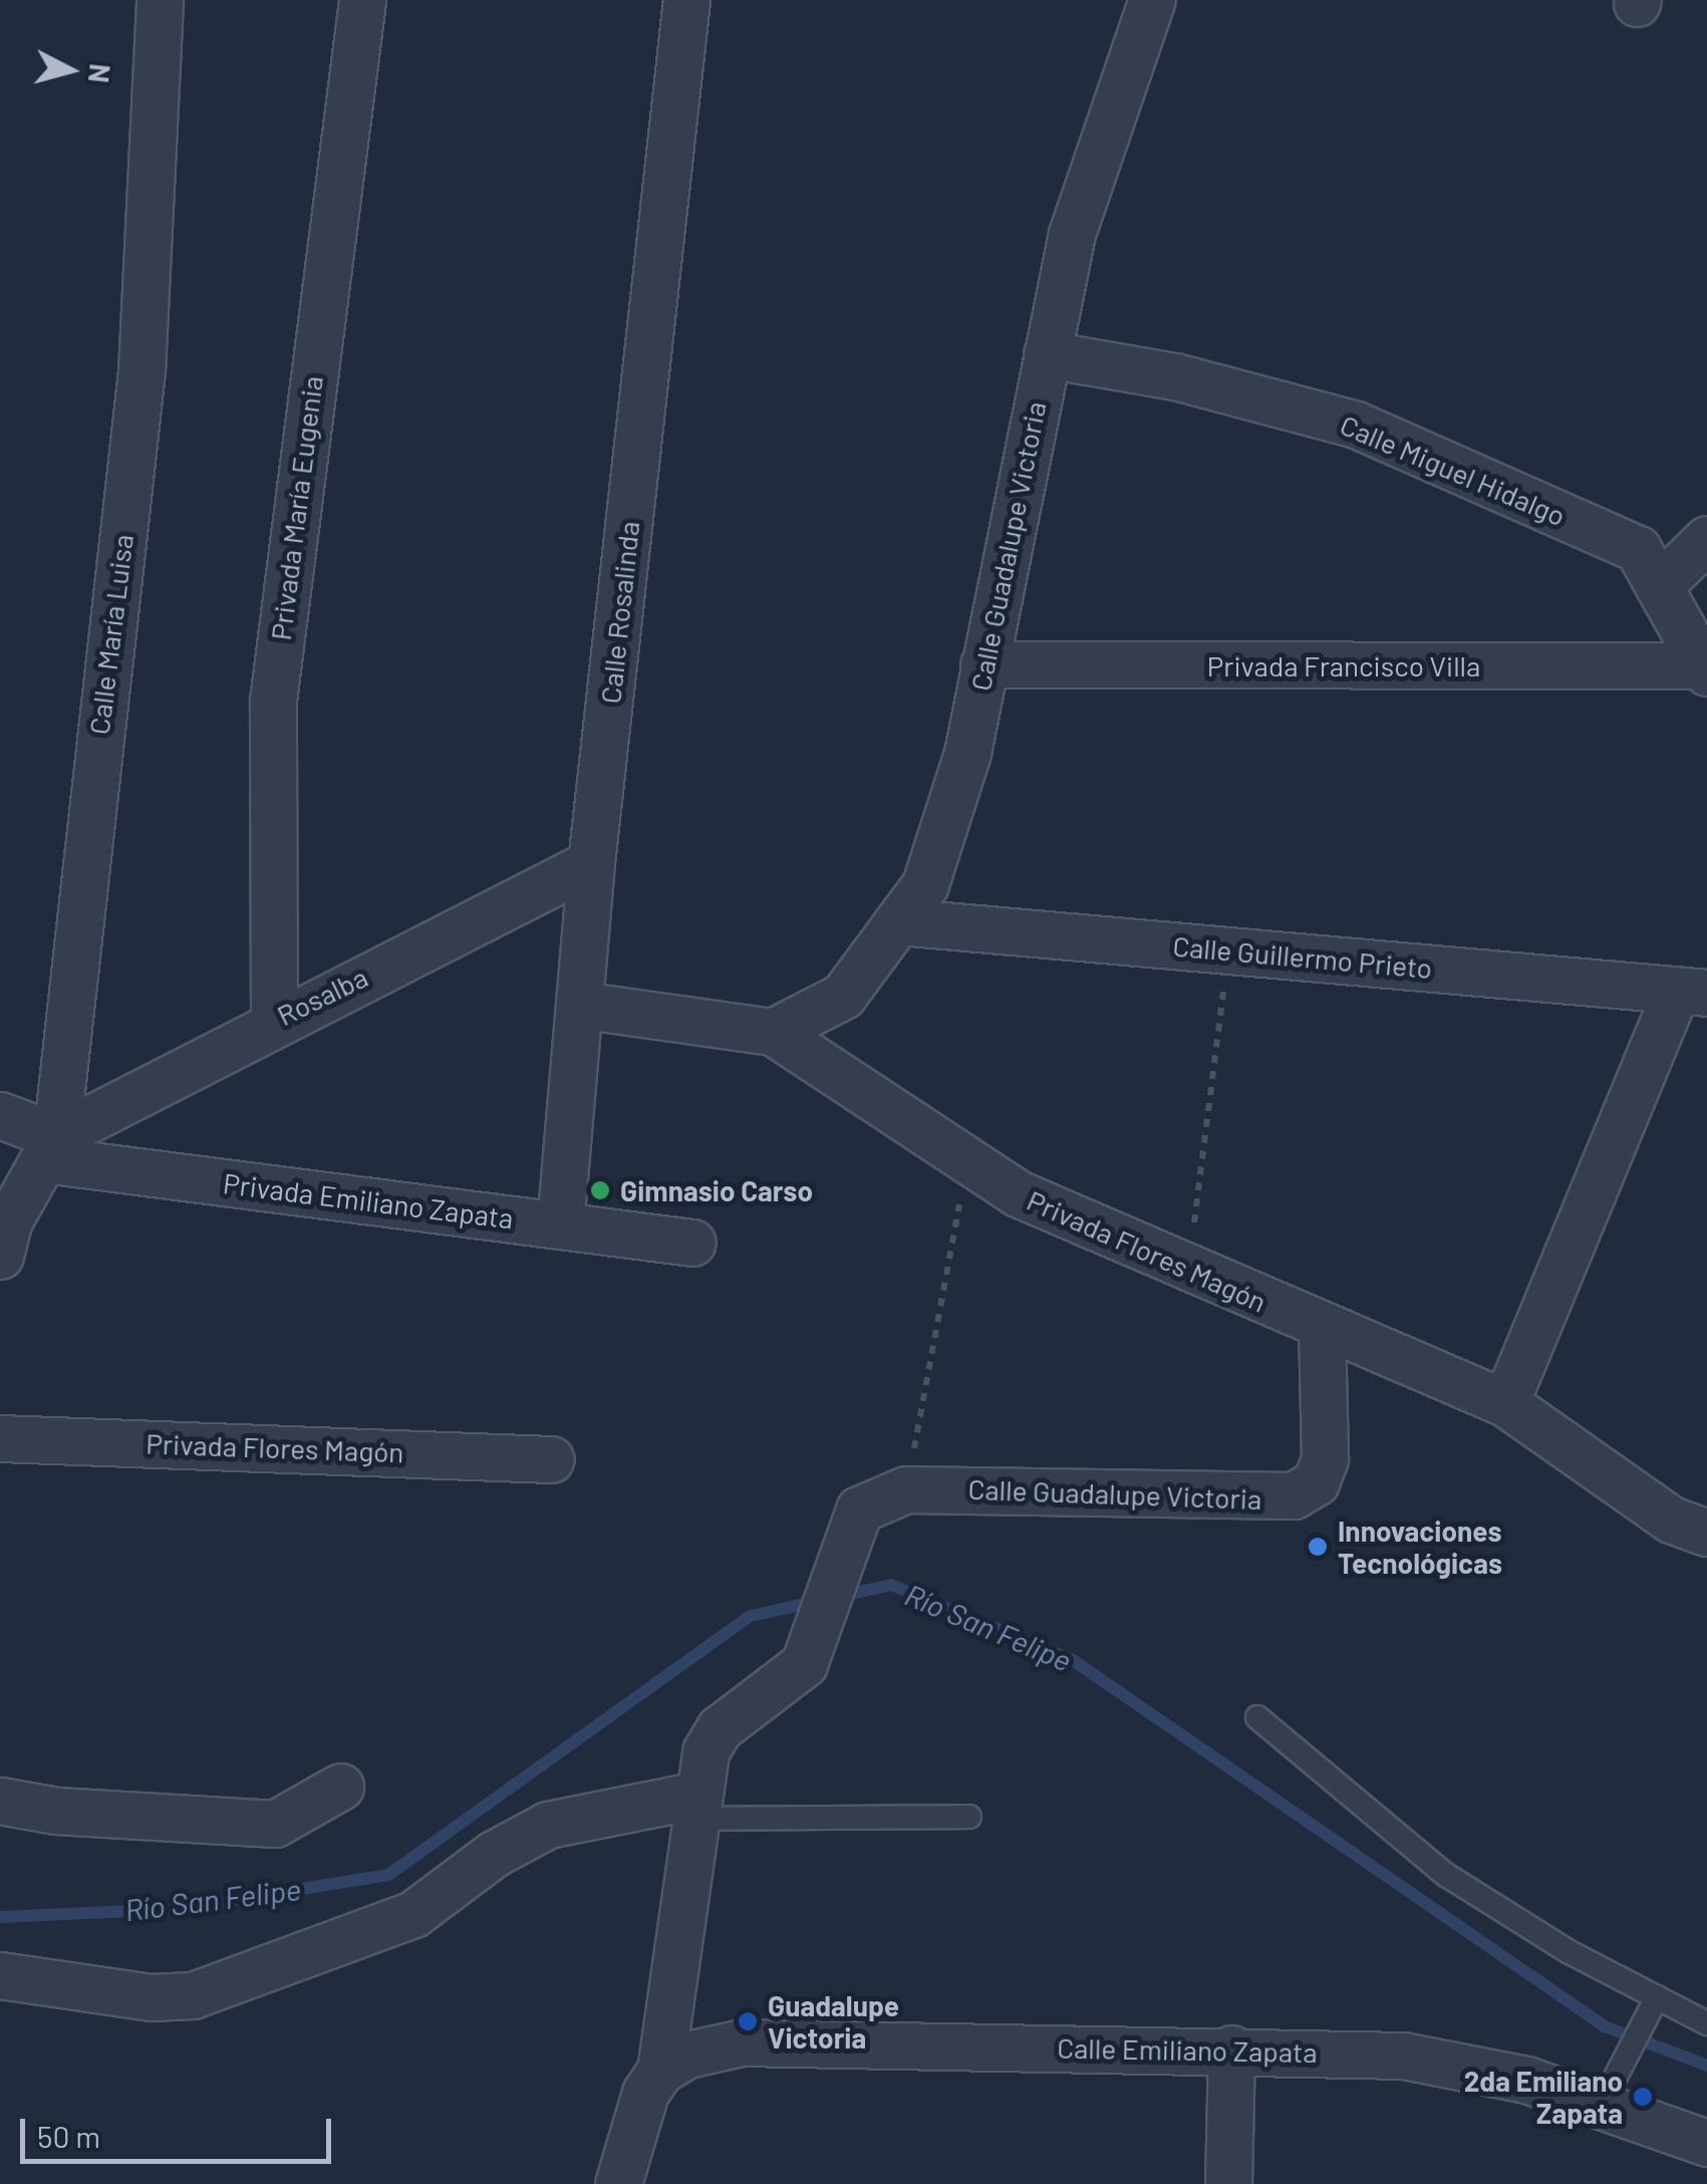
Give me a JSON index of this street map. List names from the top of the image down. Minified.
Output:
{"streets":{"street":["Calle Miguel Hidalgo","Privada María Eugenia","Calle Guadalupe Victoria","Calle Rosalinda","Calle María Luisa","Privada Francisco Villa","Calle Guillermo Prieto","Rosalba","Privada Emiliano Zapata","Privada Flores Magón","Calle Emiliano Zapata"]},"crossings":[["Calle Miguel Hidalgo","Calle Guadalupe Victoria"],["Calle Miguel Hidalgo","Privada Francisco Villa"],["Privada María Eugenia","Rosalba"],["Calle Guadalupe Victoria","Privada Francisco Villa"],["Calle Guadalupe Victoria","Calle Guillermo Prieto"],["Calle Guadalupe Victoria","Privada Flores Magón"],["Calle Rosalinda","Rosalba"],["Calle Rosalinda","Privada Emiliano Zapata"],["Calle Rosalinda","Privada Flores Magón"],["Calle María Luisa","Rosalba"],["Calle María Luisa","Privada Emiliano Zapata"],["Rosalba","Privada Emiliano Zapata"]],"water":["Río San Felipe"],"places":["Gimnasio Carso","Innovaciones Tecnológicas","Guadalupe Victoria","2da Emiliano Zapata"],"scale_bar":"50 m","north":"right"}
